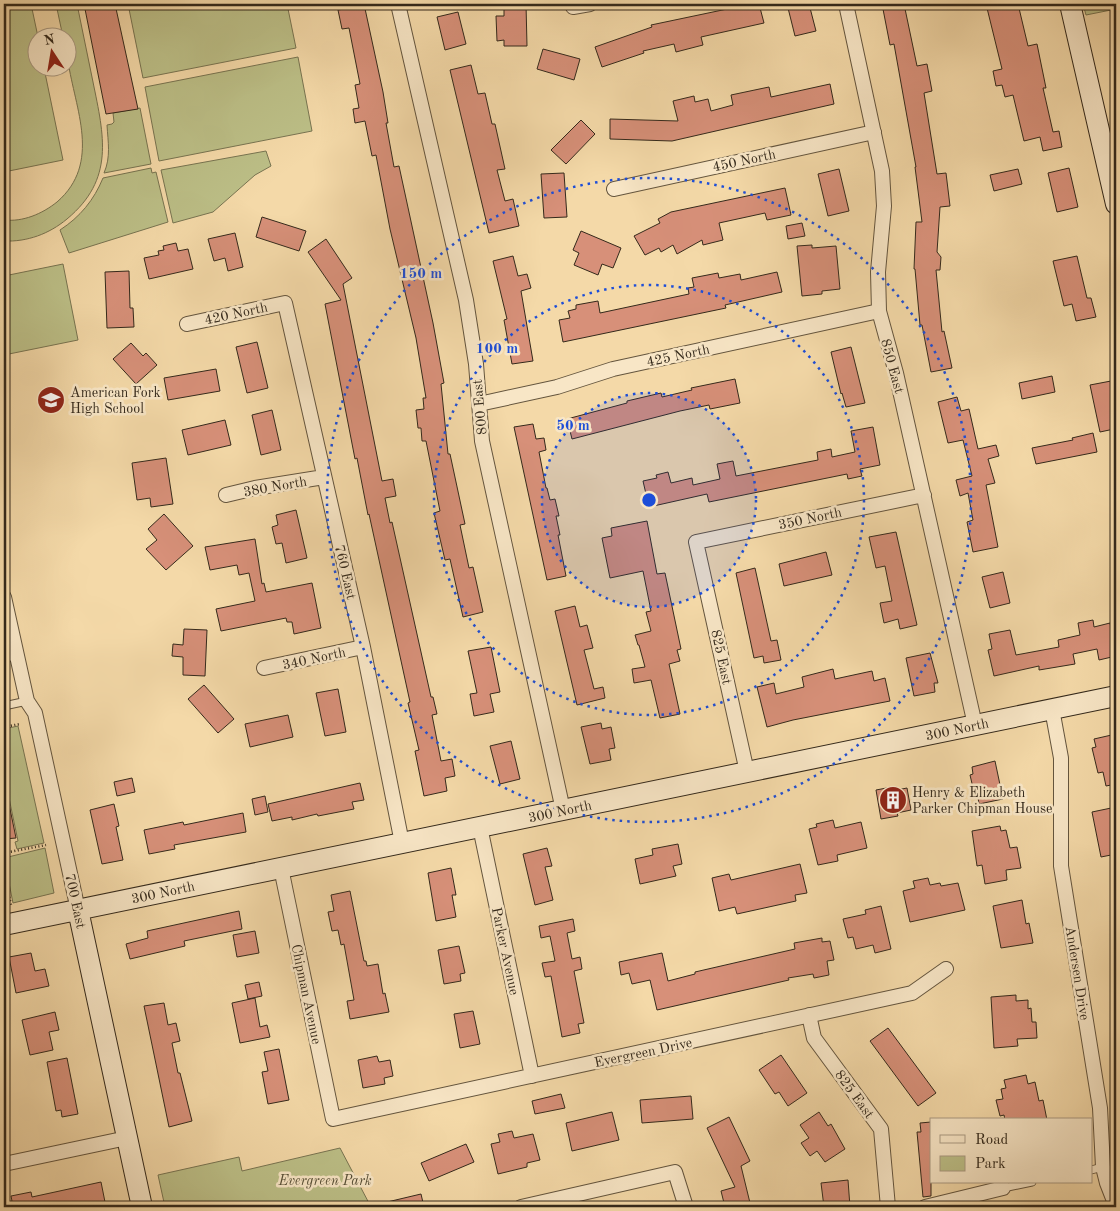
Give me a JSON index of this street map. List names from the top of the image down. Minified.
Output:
{"streets":{"street":["450 North","420 North","425 North","850 East","800 East","380 North","350 North","760 East","825 East","340 North","300 North","700 East","Parker Avenue","Andersen Drive","Chipman Avenue","Evergreen Drive"]},"crossings":[["450 North","850 East"],["420 North","760 East"],["425 North","850 East"],["425 North","800 East"],["850 East","350 North"],["850 East","300 North"],["800 East","300 North"],["380 North","760 East"],["350 North","825 East"],["760 East","340 North"],["760 East","300 North"],["825 East","300 North"],["825 East","Evergreen Drive"],["300 North","700 East"],["300 North","Parker Avenue"],["300 North","Andersen Drive"],["300 North","Chipman Avenue"],["Parker Avenue","Evergreen Drive"],["Chipman Avenue","Evergreen Drive"]],"parks":["Evergreen Park"],"places":{"school or university":["American Fork High School"],"building":["Henry & Elizabeth Parker Chipman House"]},"legend":["Road","Park"],"north":"top","rings":["150 m","100 m","50 m"]}
